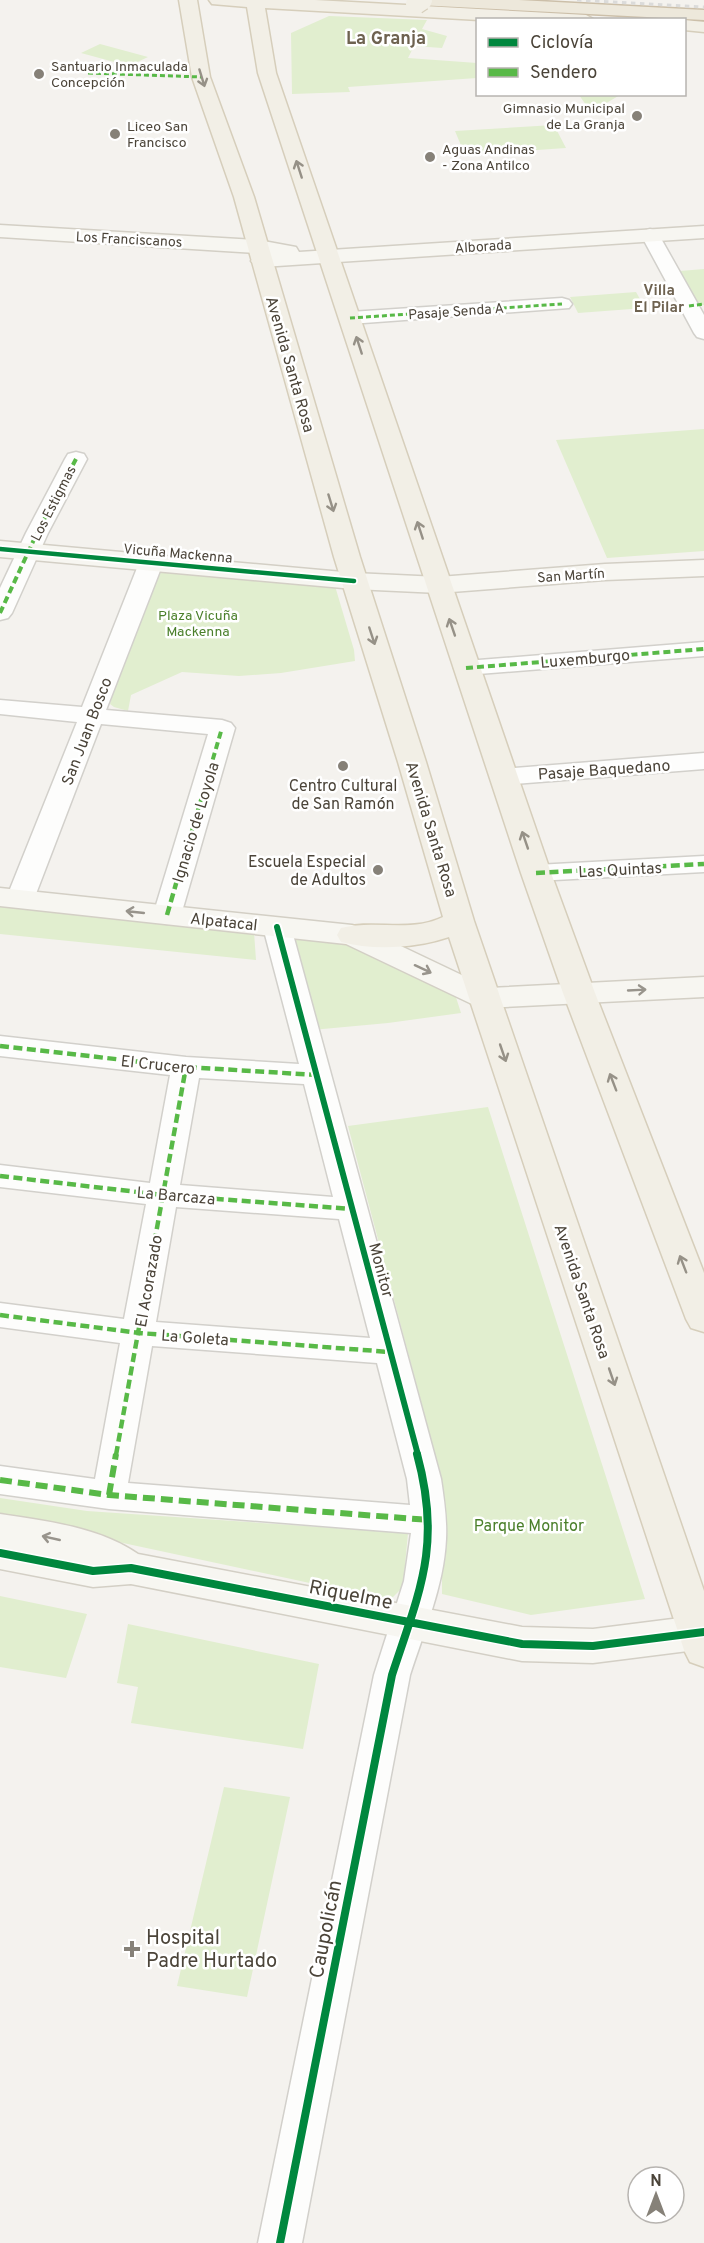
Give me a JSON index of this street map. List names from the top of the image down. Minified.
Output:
{"streets":{"main road":["Avenida Santa Rosa"],"street":["Los Franciscanos","Alborada","Pasaje Senda A","Los Estigmas","Vicuña Mackenna","San Martín","Luxemburgo","San Juan Bosco","Pasaje Baquedano","Ignacio de Loyola","Las Quintas","Alpatacal","El Crucero","La Barcaza","Monitor","El Acorazado","La Goleta","Riquelme","Caupolicán"]},"crossings":[["Los Franciscanos","Alborada"],["Los Franciscanos","Avenida Santa Rosa"],["Alborada","Avenida Santa Rosa"],["Avenida Santa Rosa","Vicuña Mackenna"],["Avenida Santa Rosa","Alpatacal"],["Avenida Santa Rosa","Riquelme"],["Los Estigmas","Vicuña Mackenna"],["Vicuña Mackenna","San Martín"],["Vicuña Mackenna","San Juan Bosco"],["San Juan Bosco","Ignacio de Loyola"],["San Juan Bosco","Alpatacal"],["Ignacio de Loyola","Alpatacal"],["Alpatacal","Monitor"],["El Crucero","Monitor"],["El Crucero","El Acorazado"],["La Barcaza","Monitor"],["La Barcaza","El Acorazado"],["Monitor","La Goleta"],["Monitor","Riquelme"],["Monitor","Caupolicán"],["El Acorazado","La Goleta"],["Riquelme","Caupolicán"]],"districts":["La Granja","Villa El Pilar"],"parks":["Plaza Vicuña Mackenna","Parque Monitor"],"places":{"other":["Santuario Inmaculada Concepción","Gimnasio Municipal de La Granja","Liceo San Francisco","Aguas Andinas - Zona Antilco","Centro Cultural de San Ramón","Escuela Especial de Adultos"],"health":["Hospital Padre Hurtado"]},"legend":["Ciclovía","Sendero"],"north":"top"}
